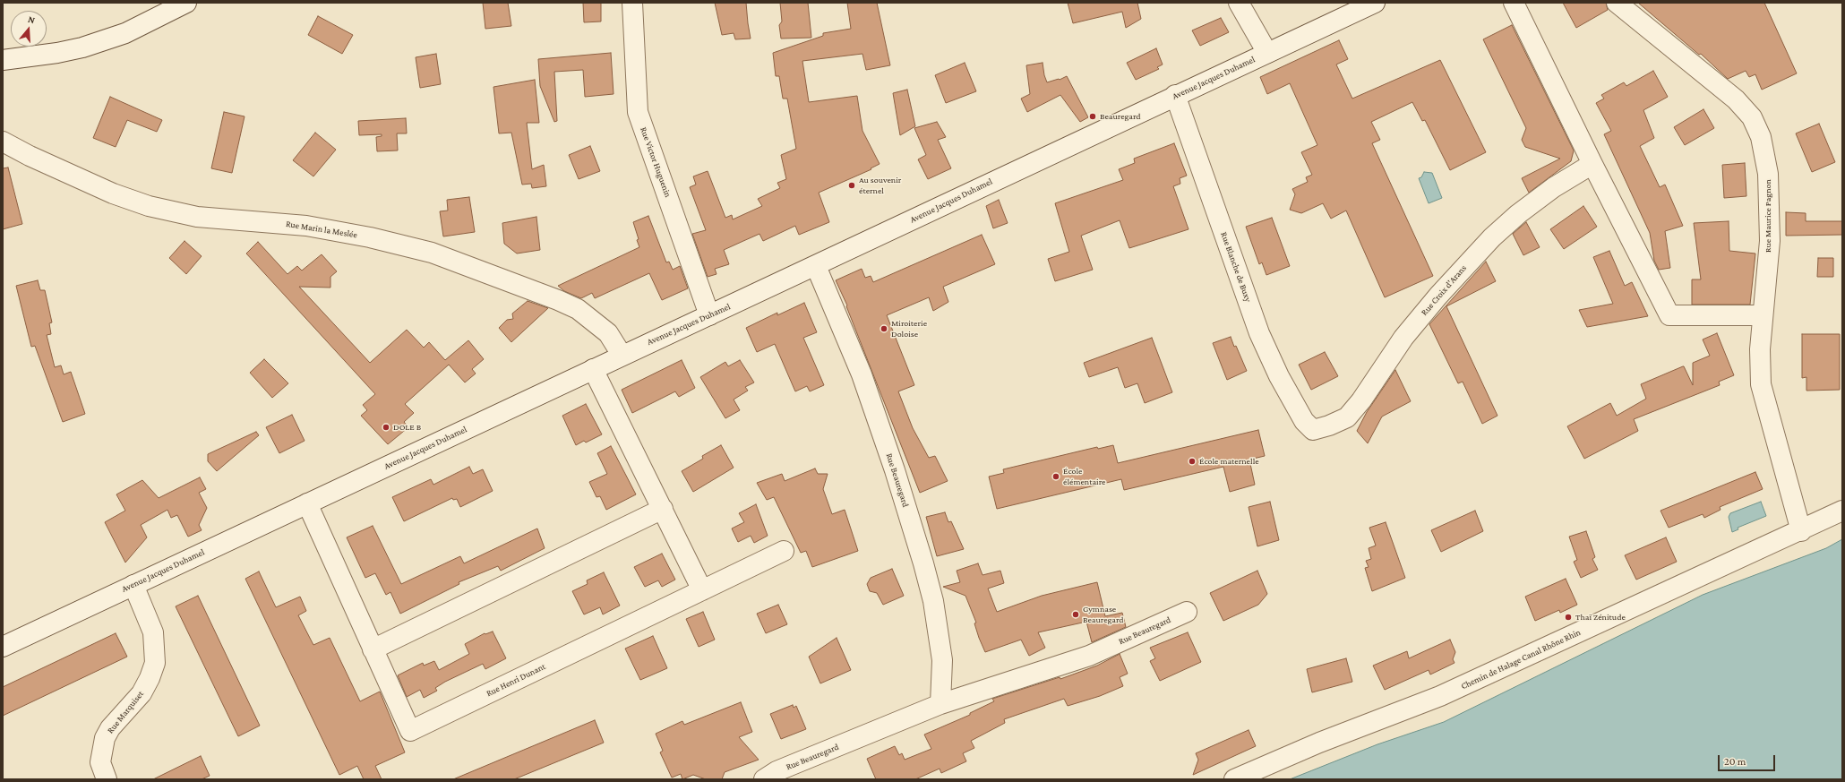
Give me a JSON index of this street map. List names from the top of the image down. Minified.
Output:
{"streets":{"street":["Avenue Jacques Duhamel","Rue Victor Huguenin","Rue Maurice Pagnon","Rue Marin la Meslée","Rue Blanche de Buxy","Rue Croix d'Arans","Rue Beauregard","Chemin de Halage Canal Rhône Rhin","Rue Henri Dunant","Rue Marquiset"]},"crossings":[["Avenue Jacques Duhamel","Rue Victor Huguenin"],["Avenue Jacques Duhamel","Rue Marin la Meslée"],["Avenue Jacques Duhamel","Rue Blanche de Buxy"],["Avenue Jacques Duhamel","Rue Beauregard"],["Avenue Jacques Duhamel","Rue Henri Dunant"],["Avenue Jacques Duhamel","Rue Marquiset"],["Rue Maurice Pagnon","Chemin de Halage Canal Rhône Rhin"],["Rue Blanche de Buxy","Rue Croix d'Arans"]],"places":["Beauregard","Au souvenir éternel","Miroiterie Doloise","DOLE B","École maternelle","École élémentaire","Gymnase Beauregard","Thaï Zénitude"],"scale_bar":"20 m","north":"top"}
